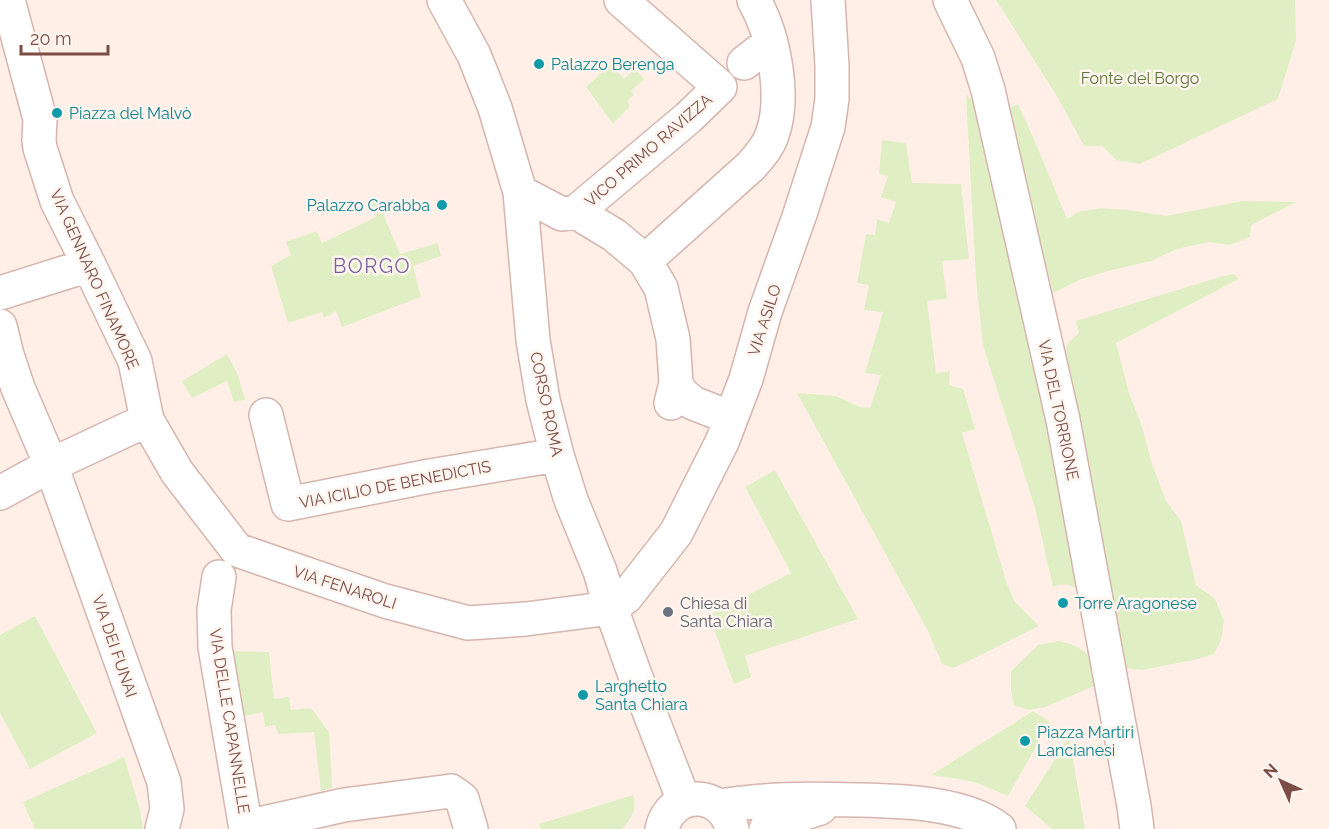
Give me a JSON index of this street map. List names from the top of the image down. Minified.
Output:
{"streets":{"street":["VICO PRIMO RAVIZZA","VIA GENNARO FINAMORE","VIA ASILO","CORSO ROMA","VIA DEL TORRIONE","VIA ICILIO DE BENEDICTIS","VIA FENAROLI","VIA DEI FUNAI","VIA DELLE CAPANNELLE"]},"crossings":[["VIA GENNARO FINAMORE","VIA FENAROLI"],["VIA ASILO","CORSO ROMA"],["VIA ASILO","VIA FENAROLI"],["CORSO ROMA","VIA ICILIO DE BENEDICTIS"],["CORSO ROMA","VIA FENAROLI"]],"districts":["BORGO"],"parks":["Fonte del Borgo"],"places":["Palazzo Berenga","Piazza del Malvò","Palazzo Carabba","Torre Aragonese","Chiesa di Santa Chiara","Larghetto Santa Chiara","Piazza Martiri Lancianesi"],"scale_bar":"20 m","north":"top left"}
